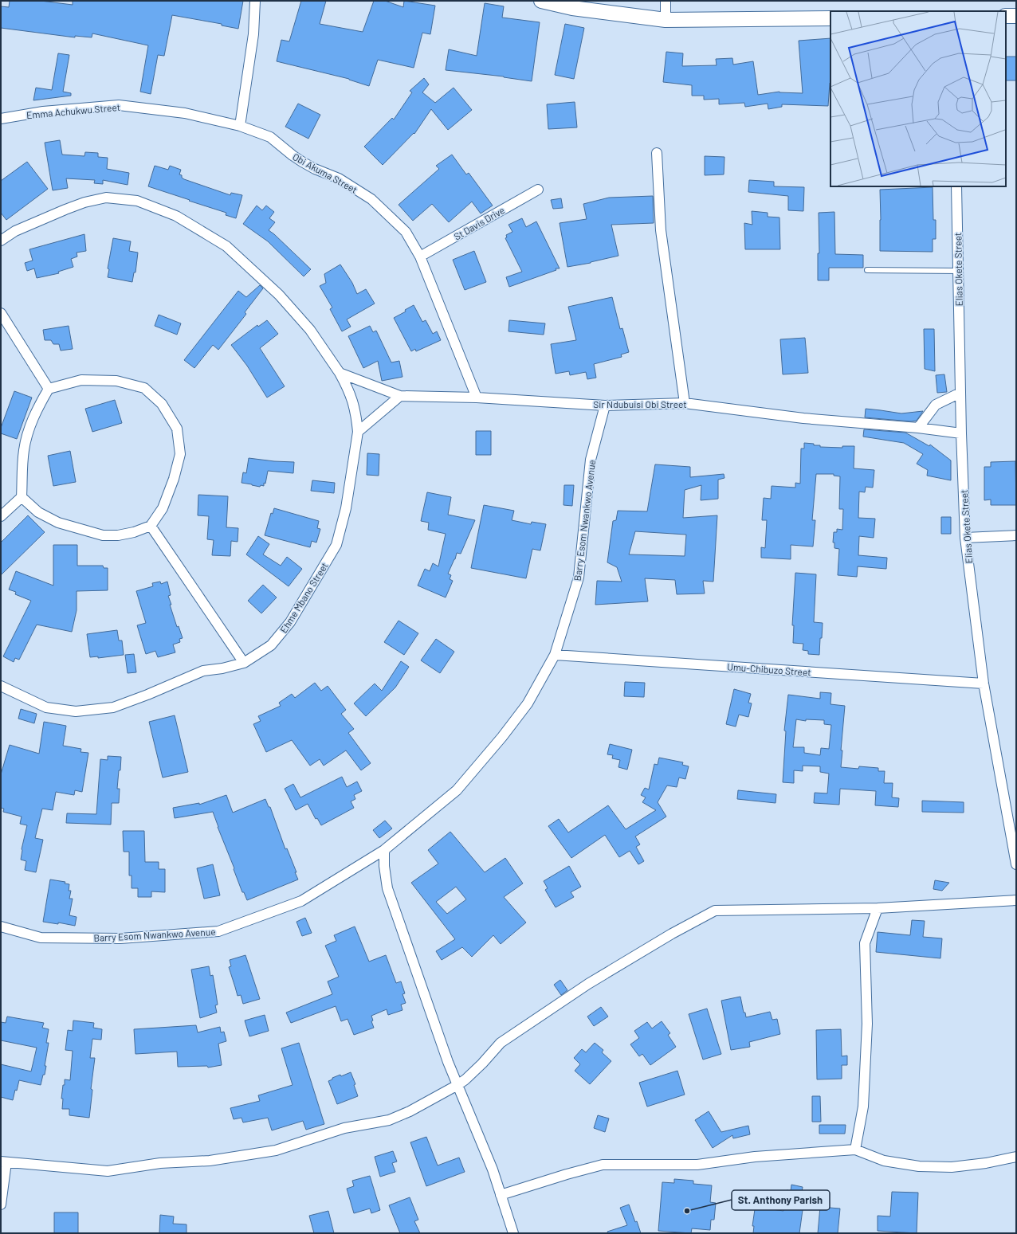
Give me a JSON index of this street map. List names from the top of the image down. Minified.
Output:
{"streets":{"street":["Emma Achukwu Street","Obi Akuma Street","St Davis Drive","Elias Okete Street","Sir Ndubuisi Obi Street","Barry Esom Nwankwo Avenue","Ehme Mbano Street","Umu-Chibuzo Street"]},"crossings":[["Emma Achukwu Street","Obi Akuma Street"],["Obi Akuma Street","St Davis Drive"],["Obi Akuma Street","Sir Ndubuisi Obi Street"],["Elias Okete Street","Sir Ndubuisi Obi Street"],["Elias Okete Street","Umu-Chibuzo Street"],["Sir Ndubuisi Obi Street","Barry Esom Nwankwo Avenue"],["Sir Ndubuisi Obi Street","Ehme Mbano Street"],["Barry Esom Nwankwo Avenue","Umu-Chibuzo Street"]],"places":["St. Anthony Parish"]}
